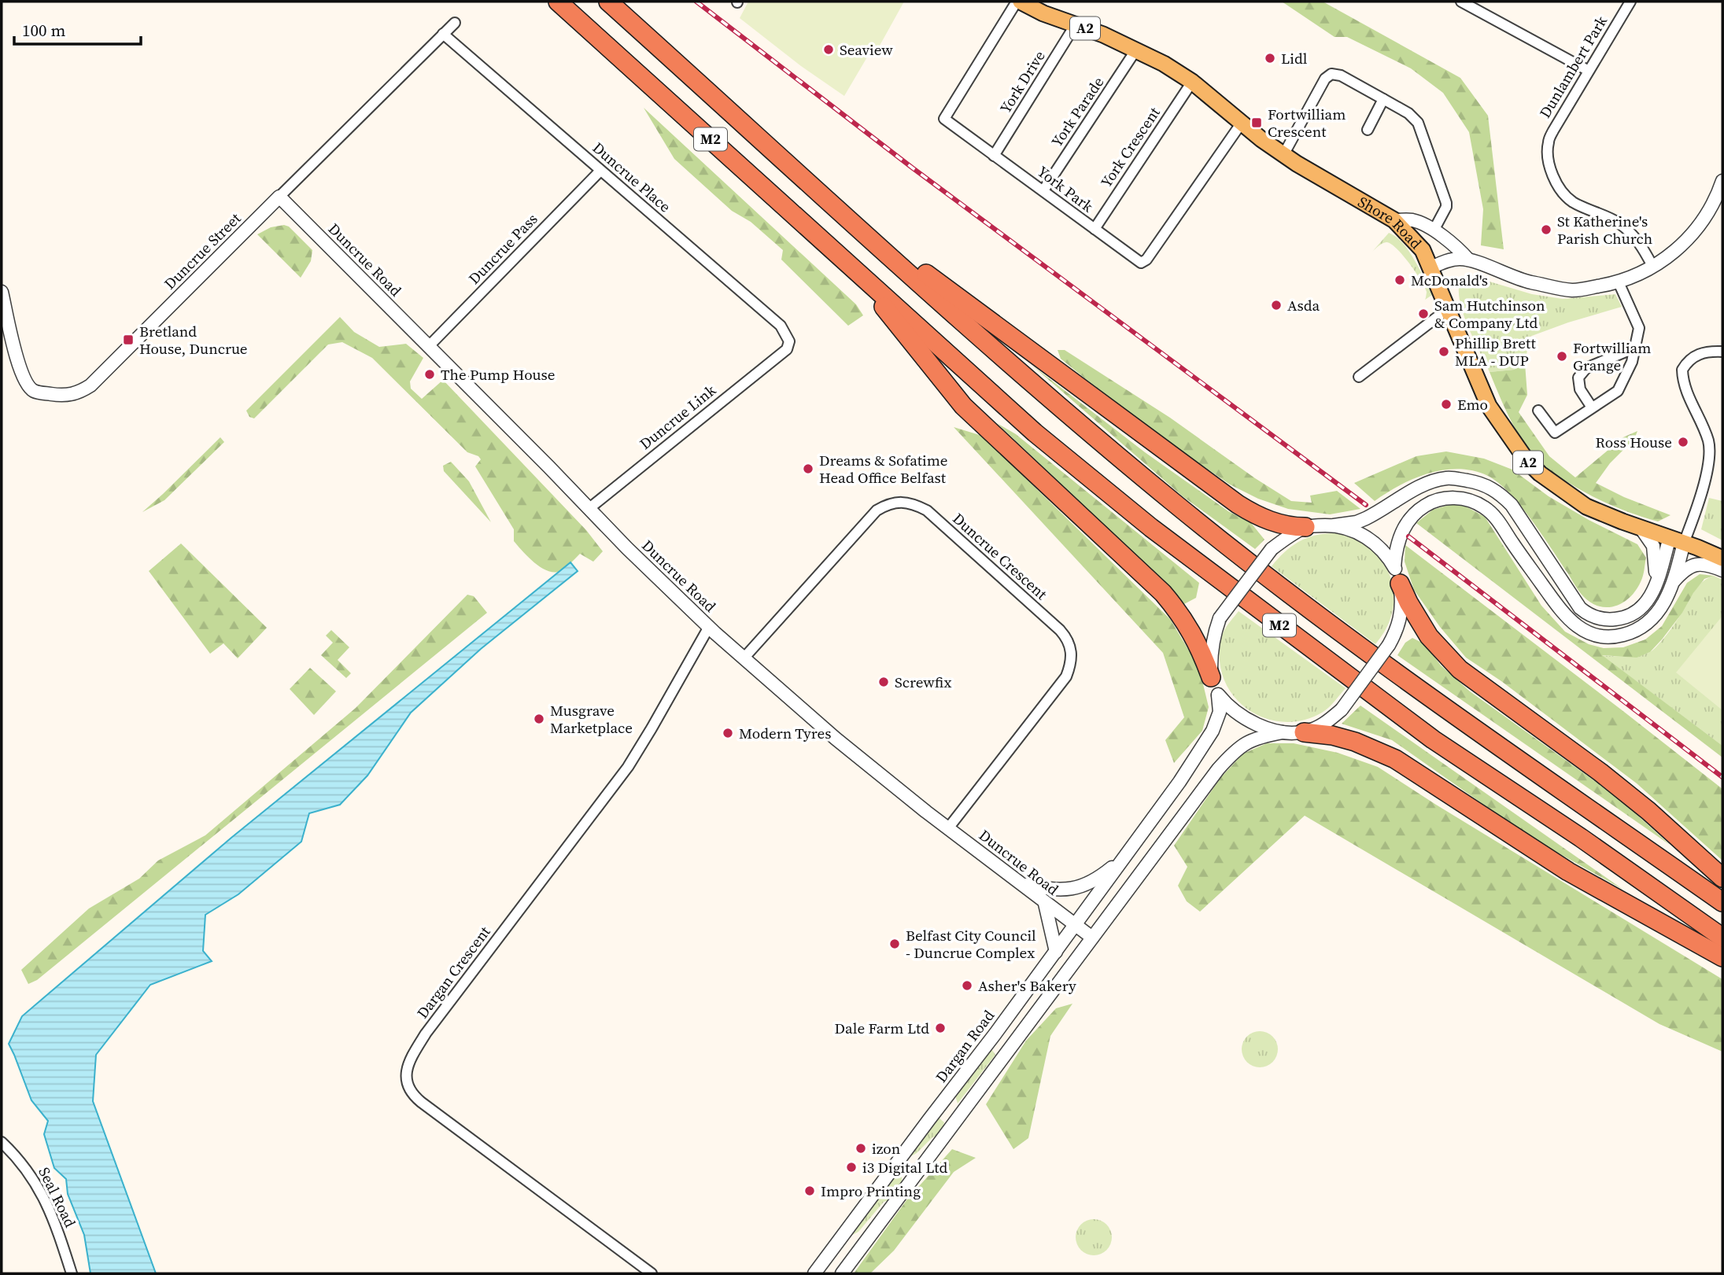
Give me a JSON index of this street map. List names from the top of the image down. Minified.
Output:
{"streets":{"highway":["M2"],"main road":["A2","Shore Road"],"street":["Dunlambert Park","York Drive","York Parade","York Crescent","Duncrue Place","York Park","Duncrue Pass","Duncrue Street","Duncrue Road","Duncrue Link","Duncrue Crescent","Dargan Crescent","Dargan Road","Seal Road"]},"crossings":[["York Drive","York Park"],["York Drive","Shore Road"],["York Parade","York Park"],["York Parade","Shore Road"],["York Crescent","York Park"],["York Crescent","Shore Road"],["Duncrue Place","Duncrue Pass"],["Duncrue Place","Duncrue Street"],["Duncrue Place","Duncrue Link"],["York Park","Shore Road"],["Duncrue Pass","Duncrue Road"],["Duncrue Street","Duncrue Road"],["Duncrue Road","Duncrue Link"],["Duncrue Road","Duncrue Crescent"],["Duncrue Road","Dargan Crescent"],["Duncrue Road","Dargan Road"]],"places":{"other":["Seaview","Lidl","St Katherine's Parish Church","McDonald's","Asda","Sam Hutchinson & Company Ltd","Phillip Brett MLA - DUP","Fortwilliam Grange","The Pump House","Emo","Ross House","Dreams & Sofatime Head Office Belfast","Screwfix","Musgrave Marketplace","Modern Tyres","Belfast City Council - Duncrue Complex","Asher's Bakery","Dale Farm Ltd","izon","i3 Digital Ltd","Impro Printing"],"transit":["Fortwilliam Crescent","Bretland House, Duncrue"]},"scale_bar":"100 m"}
